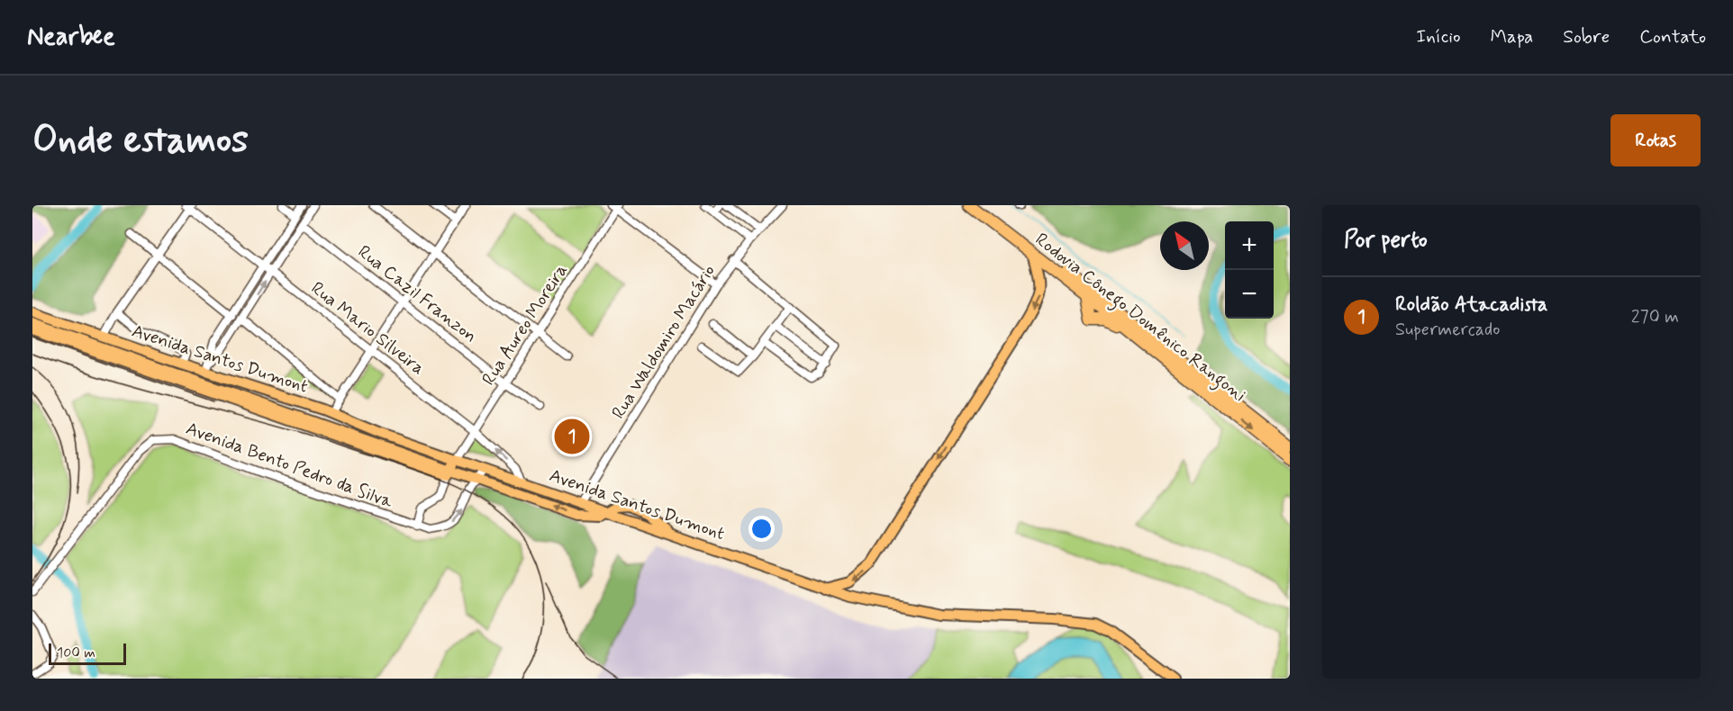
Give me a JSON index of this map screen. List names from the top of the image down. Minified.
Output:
{"streets":{"highway":["Rodovia Cônego Domênico Rangoni"],"main road":["Avenida Santos Dumont"],"street":["Rua Cazil Franzon","Rua Aureo Moreira","Rua Mario Silveira","Rua Waldomiro Macário","Avenida Bento Pedro da Silva"]},"crossings":[["Rua Cazil Franzon","Rua Aureo Moreira"],["Rua Aureo Moreira","Rua Mario Silveira"],["Rua Aureo Moreira","Avenida Santos Dumont"],["Rua Aureo Moreira","Avenida Bento Pedro da Silva"],["Rua Mario Silveira","Avenida Santos Dumont"],["Rua Waldomiro Macário","Avenida Santos Dumont"],["Avenida Santos Dumont","Avenida Bento Pedro da Silva"]],"scale_bar":"100 m","north":"top left","page":{"header":"Nearbee","nav":["Início","Mapa","Sobre","Contato"],"buttons":"Rotas","title":"Onde estamos","heading":"Por perto","map_buttons":["+","−"],"list":[{"mark":"1","name":"Roldão Atacadista","note":"Supermercado","value":"270 m"}],"pins":"1","scale":"100 m"}}
